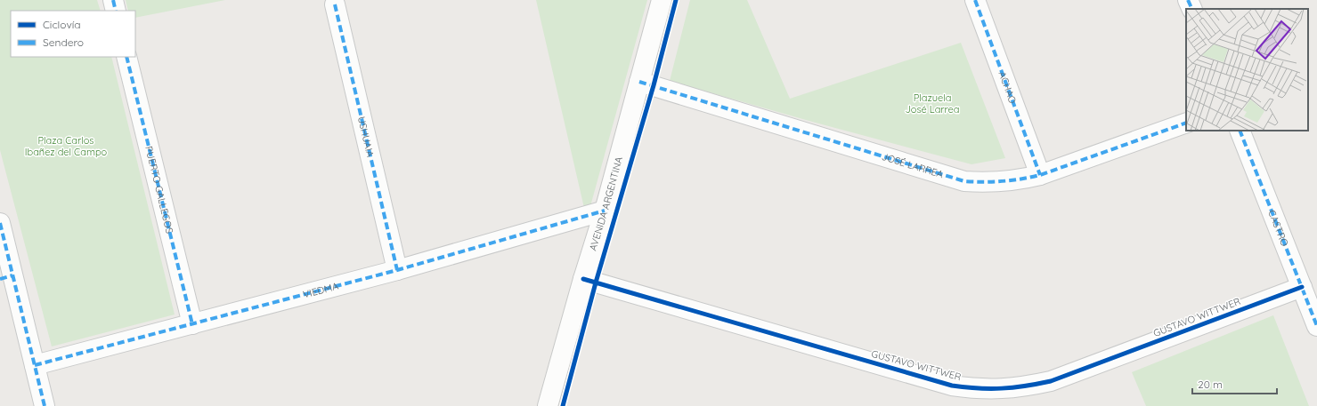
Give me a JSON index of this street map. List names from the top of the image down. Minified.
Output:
{"streets":{"street":["ACHAO","USHUAIA","JOSÉ LARREA","PUERTO GALLEGOS","AVENIDA ARGENTINA","CASTRO","VIEDMA","GUSTAVO WITTWER"]},"crossings":[["ACHAO","JOSÉ LARREA"],["USHUAIA","VIEDMA"],["JOSÉ LARREA","AVENIDA ARGENTINA"],["PUERTO GALLEGOS","VIEDMA"],["AVENIDA ARGENTINA","VIEDMA"],["AVENIDA ARGENTINA","GUSTAVO WITTWER"],["CASTRO","GUSTAVO WITTWER"]],"parks":["Plazuela José Larrea","Plaza Carlos Ibañez del Campo"],"legend":["Ciclovía","Sendero"],"scale_bar":"20 m"}
